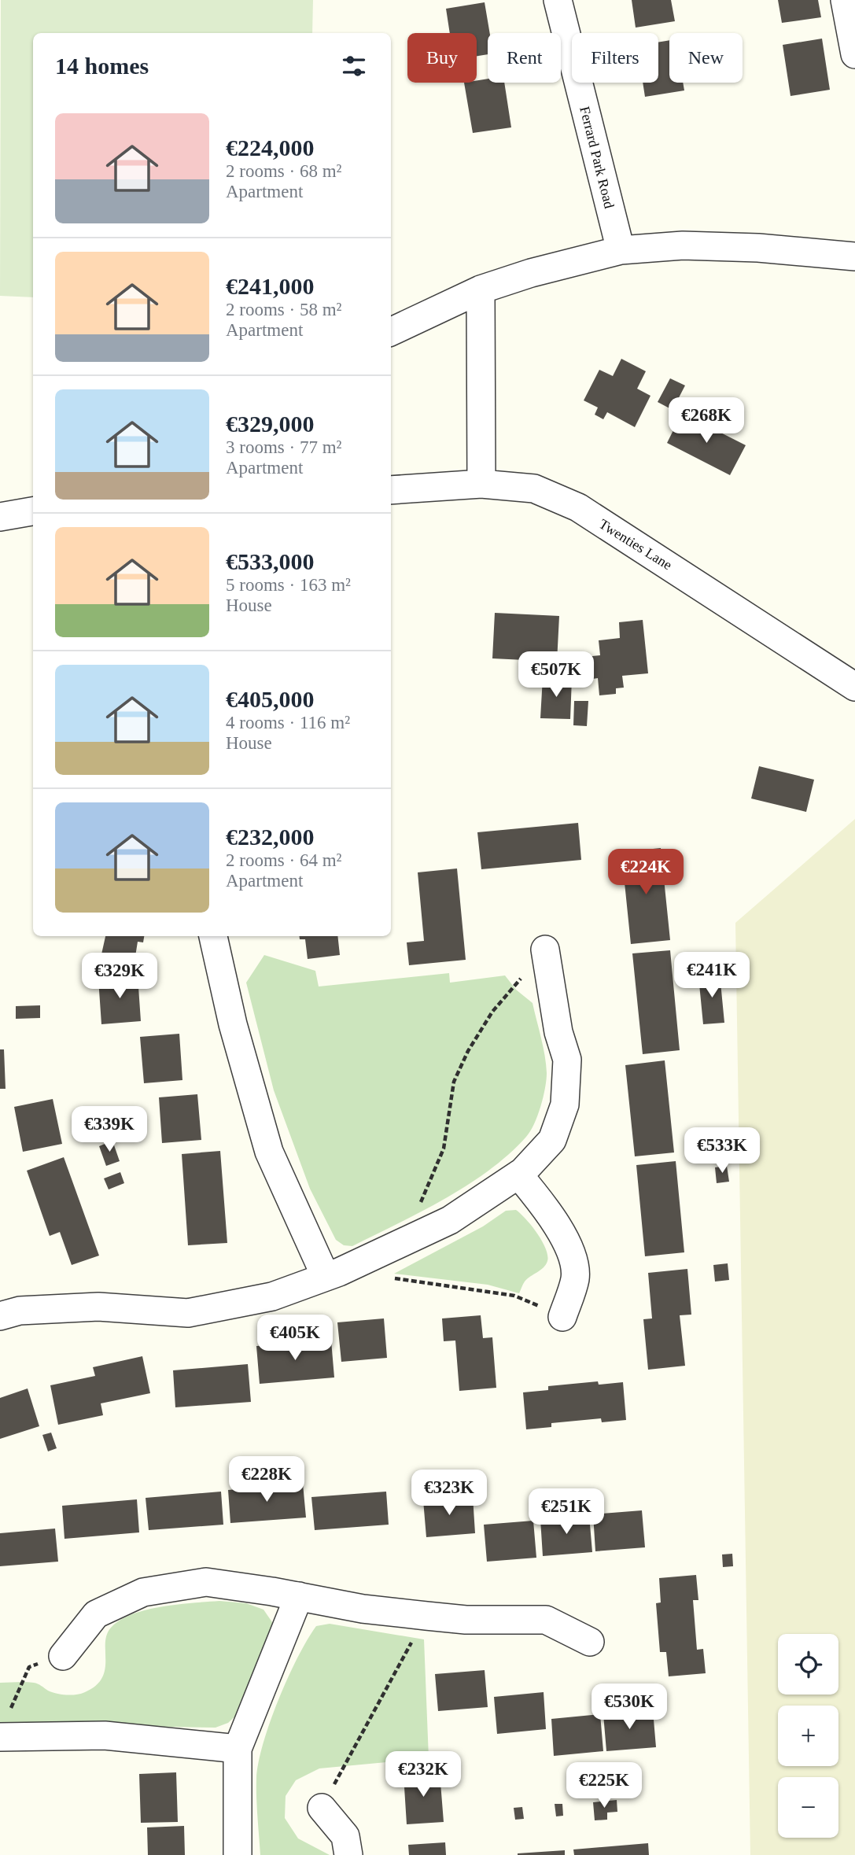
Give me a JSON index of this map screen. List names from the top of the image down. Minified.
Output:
{"streets":{"street":["Ferrard Park Road","Twenties Lane"]},"page":{"chip":["Buy","Rent","Filters","New"],"heading":"14 homes","list":[{"name":"€224,000","note":"2 rooms · 68 m² · Apartment"},{"name":"€241,000","note":"2 rooms · 58 m² · Apartment"},{"name":"€329,000","note":"3 rooms · 77 m² · Apartment"},{"name":"€533,000","note":"5 rooms · 163 m² · House"},{"name":"€405,000","note":"4 rooms · 116 m² · House"},{"name":"€232,000","note":"2 rooms · 64 m² · Apartment"}],"price":["€268K","€507K","€224K","€241K","€329K","€339K","€533K","€405K","€228K","€323K","€251K","€530K","€232K","€225K"],"map_buttons":["+","−"]}}
